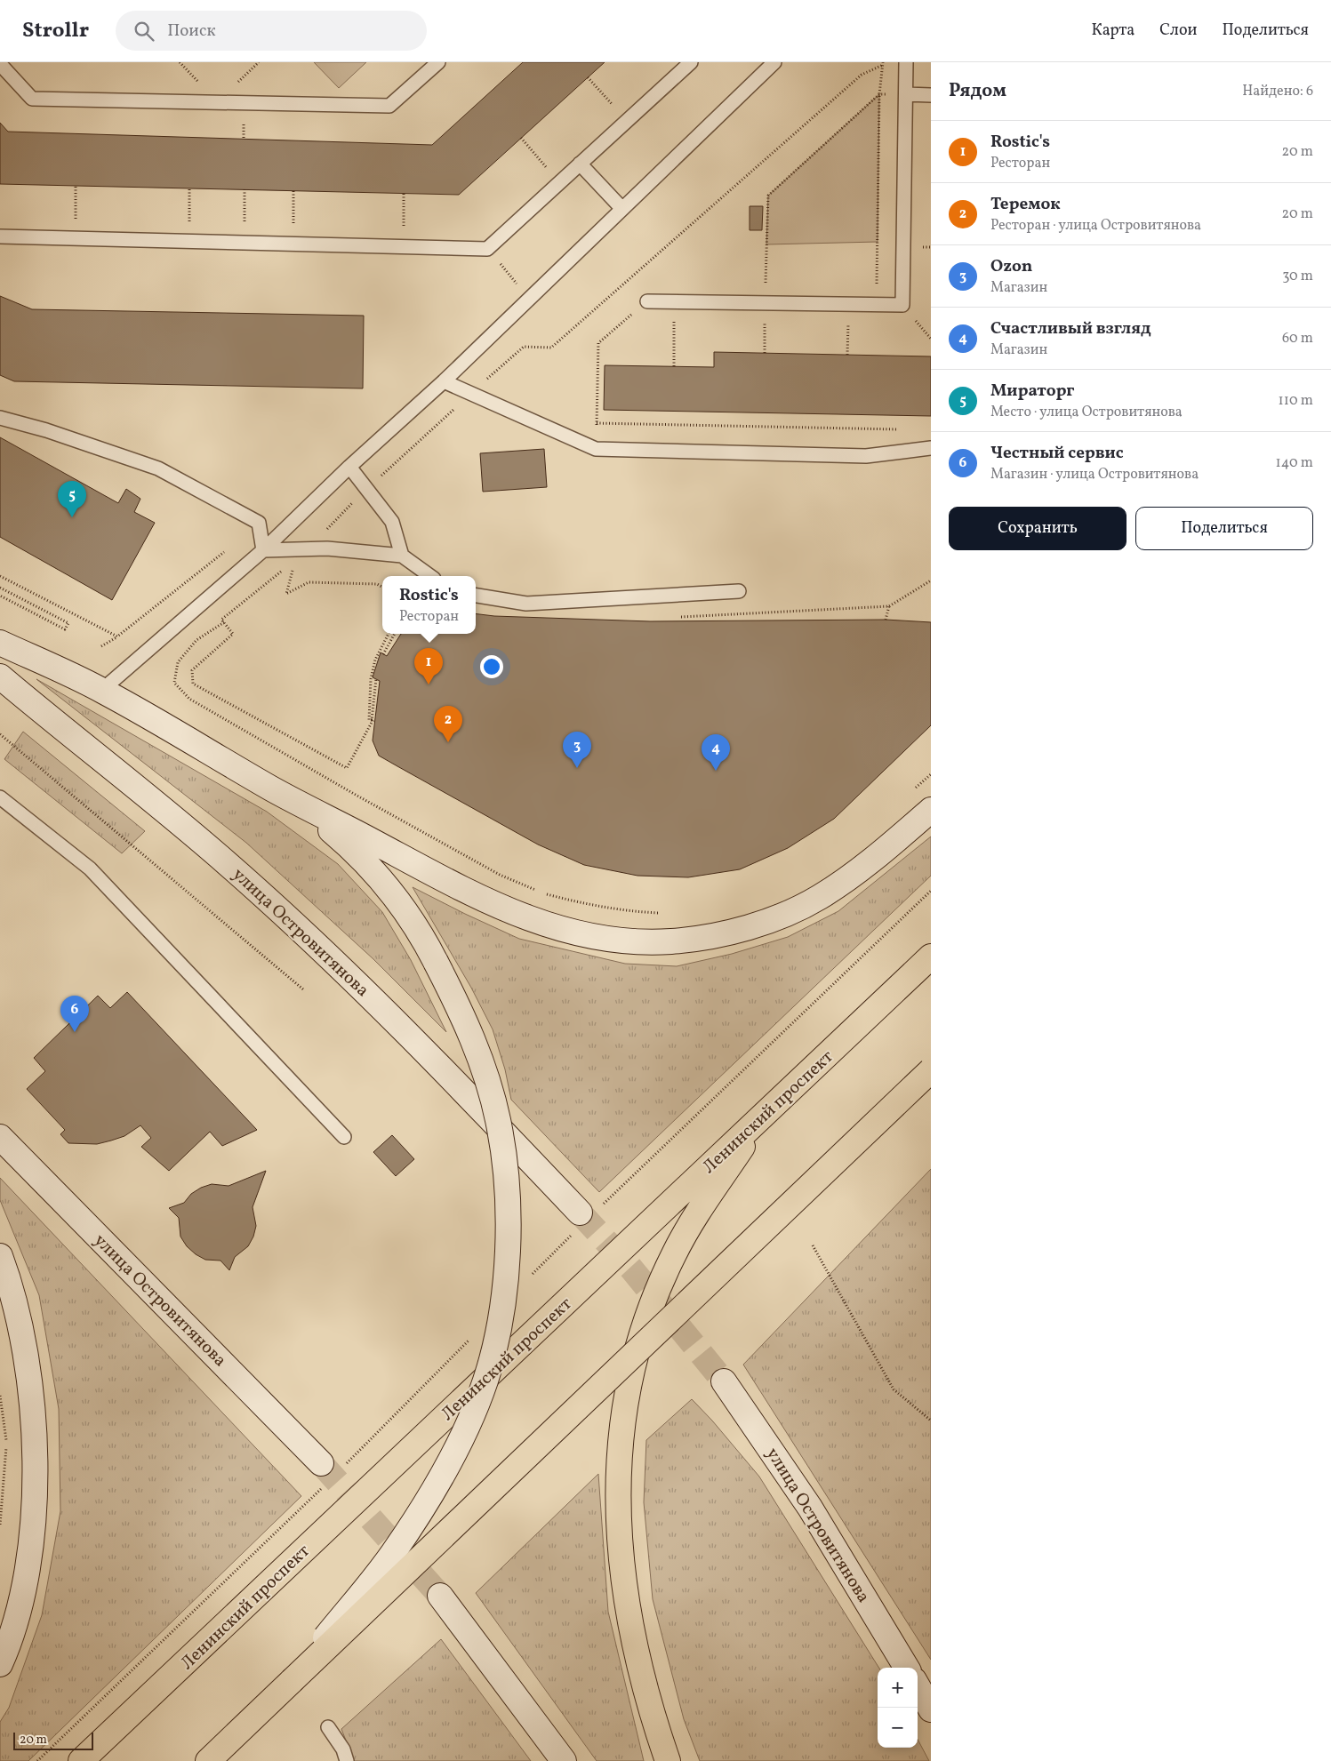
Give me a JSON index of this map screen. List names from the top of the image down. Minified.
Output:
{"streets":{"main road":["улица Островитянова","Ленинский проспект"]},"scale_bar":"20 m","page":{"header":"Strollr","search":"Поиск","nav":["Карта","Слои","Поделиться"],"heading":["Рядом","Найдено: 6"],"list":[{"mark":"1","name":"Rostic's","note":"Ресторан","value":"20 m"},{"mark":"2","name":"Теремок","note":"Ресторан · улица Островитянова","value":"20 m"},{"mark":"3","name":"Ozon","note":"Магазин","value":"30 m"},{"mark":"4","name":"Счастливый взгляд","note":"Магазин","value":"60 m"},{"mark":"5","name":"Мираторг","note":"Место · улица Островитянова","value":"110 m"},{"mark":"6","name":"Честный сервис","note":"Магазин · улица Островитянова","value":"140 m"}],"pins":["5","1","2","3","4","6"],"buttons":["Сохранить","Поделиться"],"popup":["Rostic's","Ресторан"],"map_buttons":["+","−"],"scale":"20 m"}}
